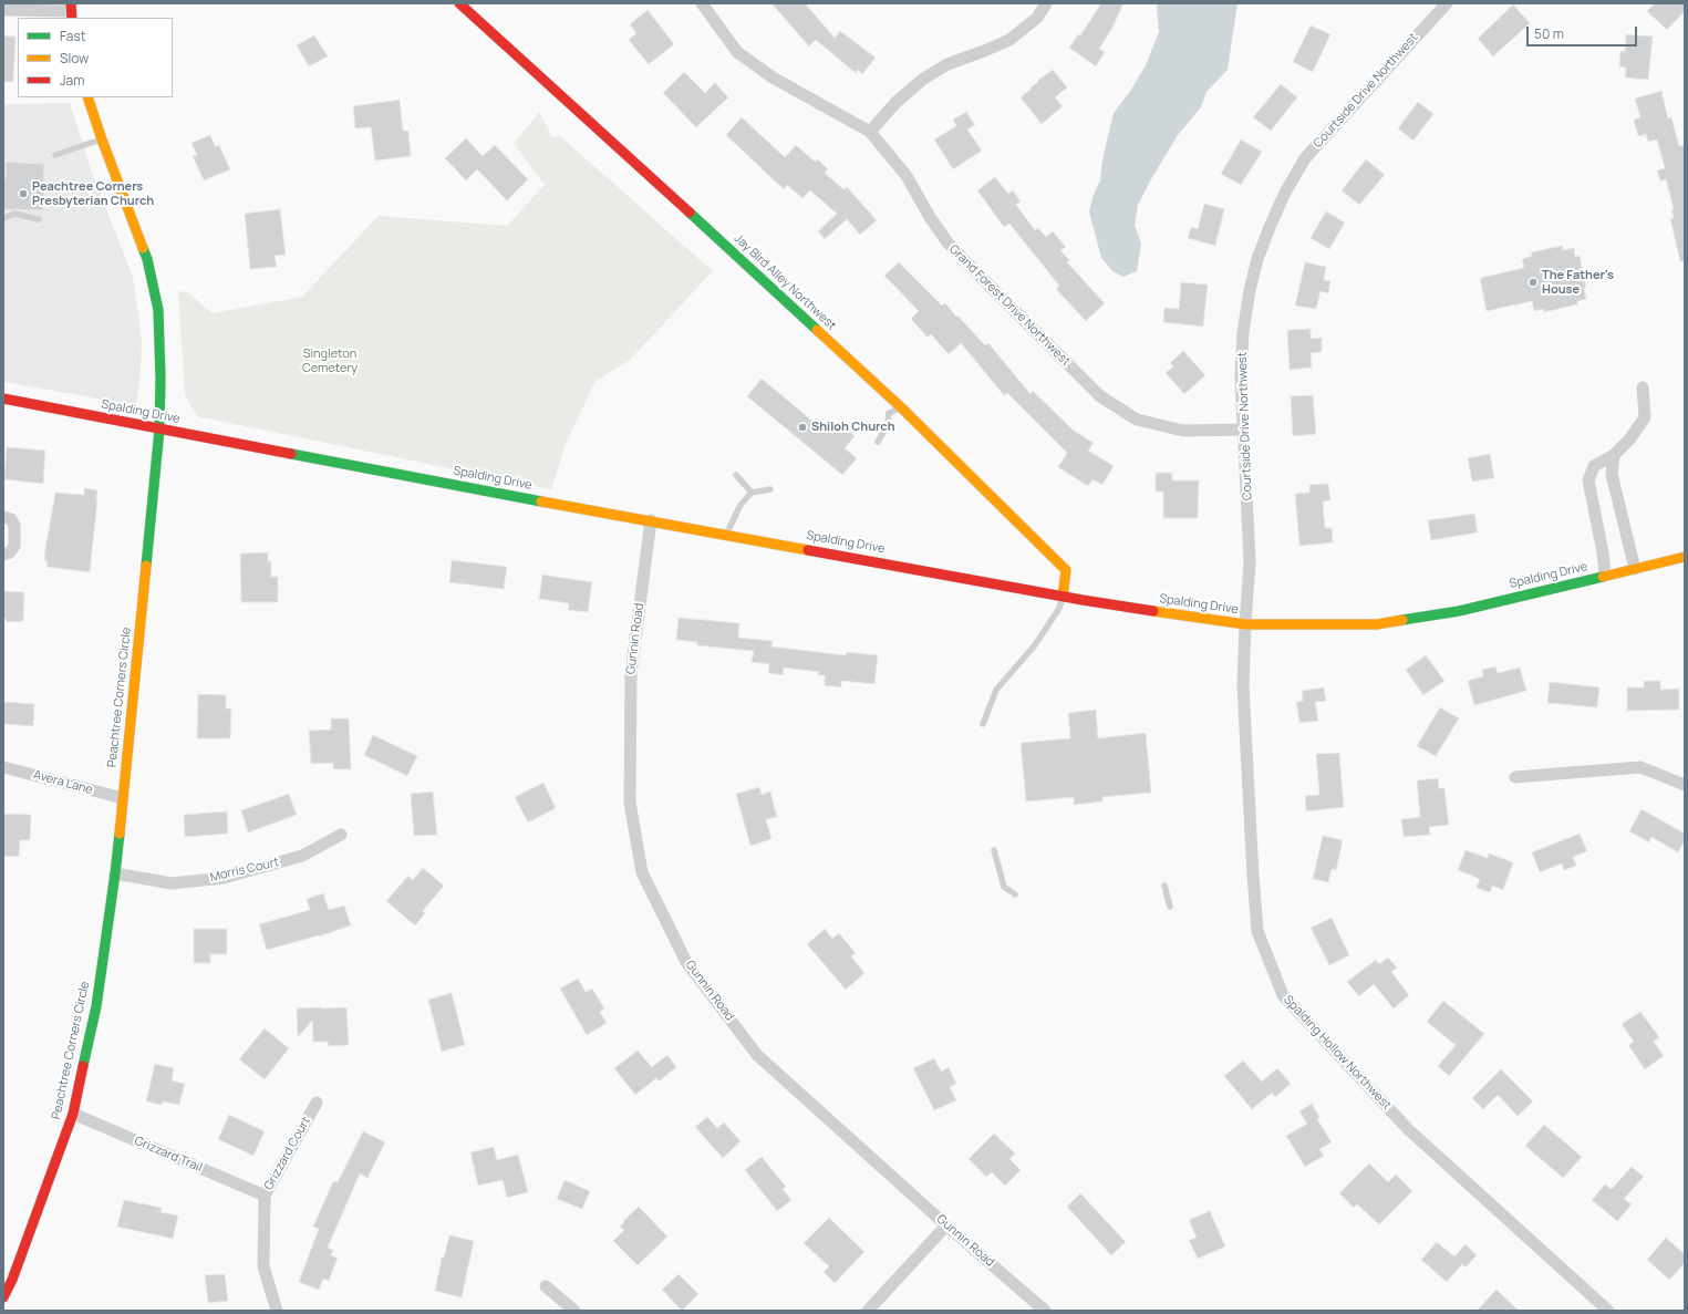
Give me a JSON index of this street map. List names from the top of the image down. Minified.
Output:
{"streets":{"street":["Courtside Drive Northwest","Jay Bird Alley Northwest","Grand Forest Drive Northwest","Spalding Drive","Gunnin Road","Peachtree Corners Circle","Avera Lane","Morris Court","Spalding Hollow Northwest","Grizzard Court","Grizzard Trail"]},"crossings":[["Courtside Drive Northwest","Grand Forest Drive Northwest"],["Courtside Drive Northwest","Spalding Drive"],["Courtside Drive Northwest","Spalding Hollow Northwest"],["Jay Bird Alley Northwest","Spalding Drive"],["Spalding Drive","Gunnin Road"],["Spalding Drive","Peachtree Corners Circle"],["Spalding Drive","Spalding Hollow Northwest"],["Peachtree Corners Circle","Avera Lane"],["Peachtree Corners Circle","Morris Court"],["Peachtree Corners Circle","Grizzard Trail"],["Grizzard Court","Grizzard Trail"]],"parks":["Singleton Cemetery"],"places":["Peachtree Corners Presbyterian Church","The Father's House","Shiloh Church"],"legend":["Fast","Slow","Jam"],"scale_bar":"50 m"}
